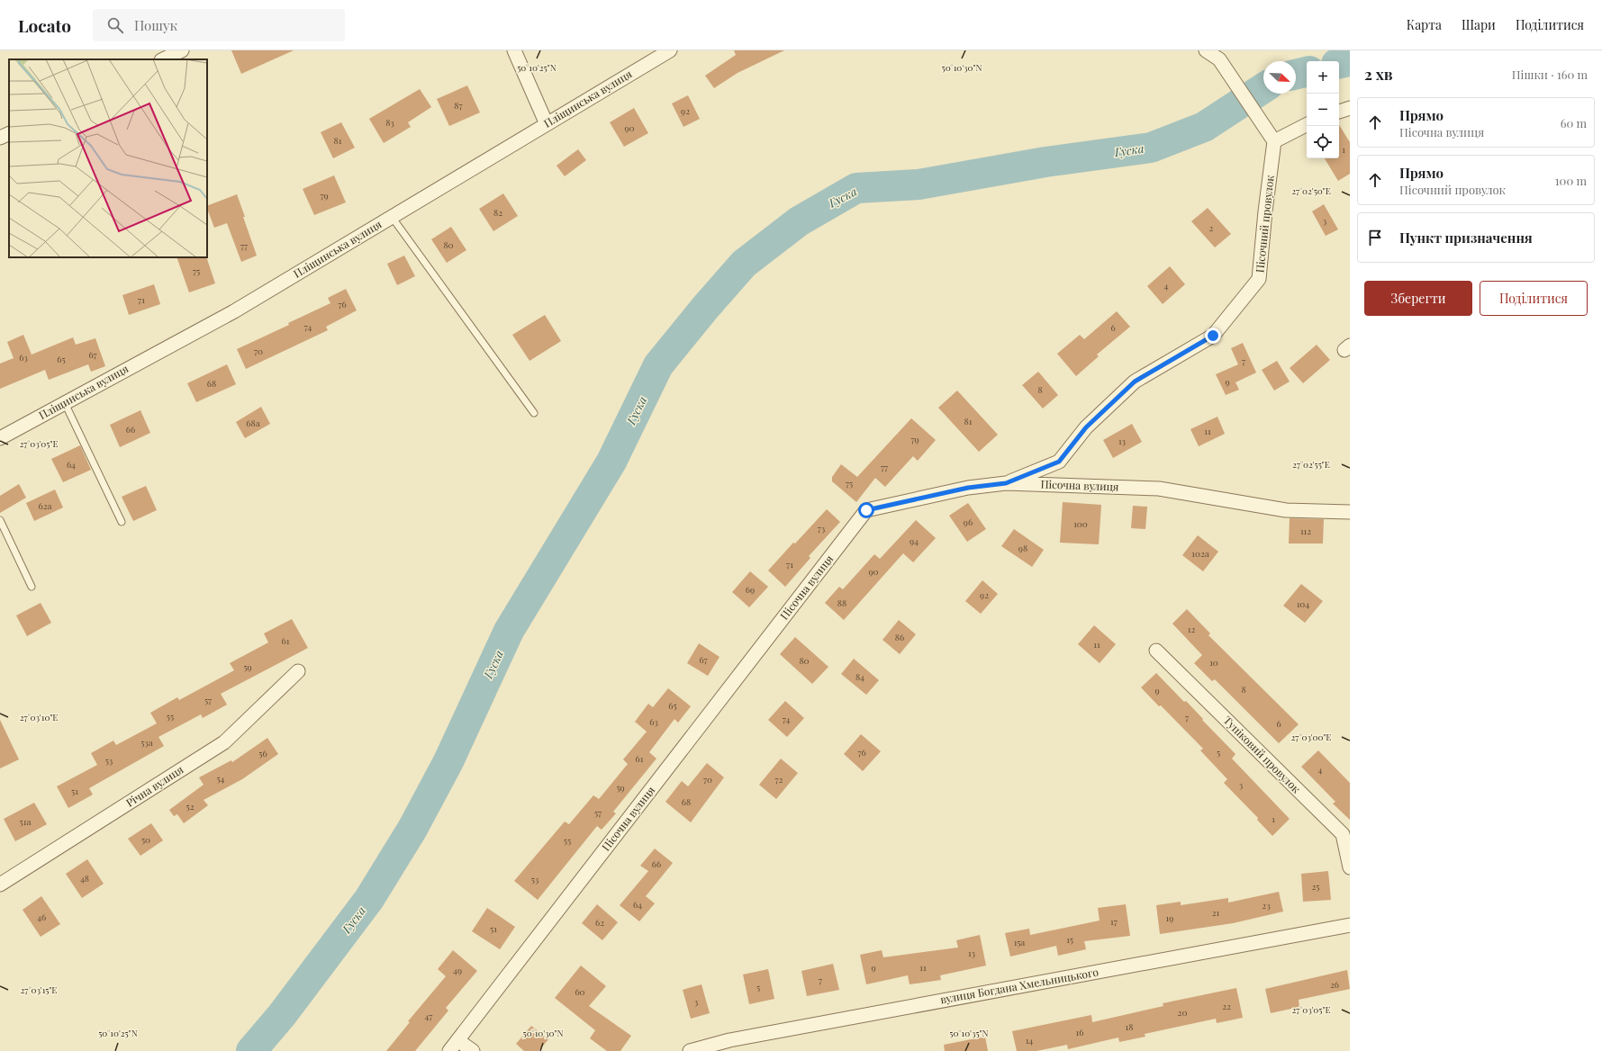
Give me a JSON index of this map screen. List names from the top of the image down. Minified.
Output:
{"streets":{"street":["Пліщинська вулиця","Пісочний провулок","Пісочна вулиця","Тупіковий провулок","Річна вулиця","вулиця Богдана Хмельницького"]},"crossings":[["Пісочний провулок","Пісочна вулиця"]],"water":["Гуска"],"house_numbers":["87","92","83","90","81","1","79","82","3","2","80","77","75","4","71","76","74","6","70","67","63","65","7","9","68","8","81","68а","66","11","79","13","64","77","75","62а","96","100","73","112","94","98","102а","71","90","69","92","88","104","12","86","61","11","67","80","10","59","84","8","9","57","65","55","7","74","63","6","53а","76","5","56","61","53","4","54","70","72","3","59","51","68","52","57","1","51а","50","55","66","48","53","25","64","23","21","46","19","17","62","51","15","15а","13","9","11","49","7","26","5","60","3","22","20","47","18","16","14"],"north":"bottom right","page":{"header":"Locato","search":"Пошук","nav":["Карта","Шари","Поділитися"],"heading":["2 хв","Пішки · 160 m"],"map_buttons":["+","−"],"list":[["Прямо","Пісочна вулиця","60 m"],["Прямо","Пісочний провулок","100 m"],"Пункт призначення"],"buttons":["Зберегти","Поділитися"]},"coordinates":["50°10'25\"N","50°10'30\"N","27°02'50\"E","27°03'05\"E","27°02'55\"E","27°03'10\"E","27°03'00\"E","27°03'15\"E","50°10'35\"N"]}
